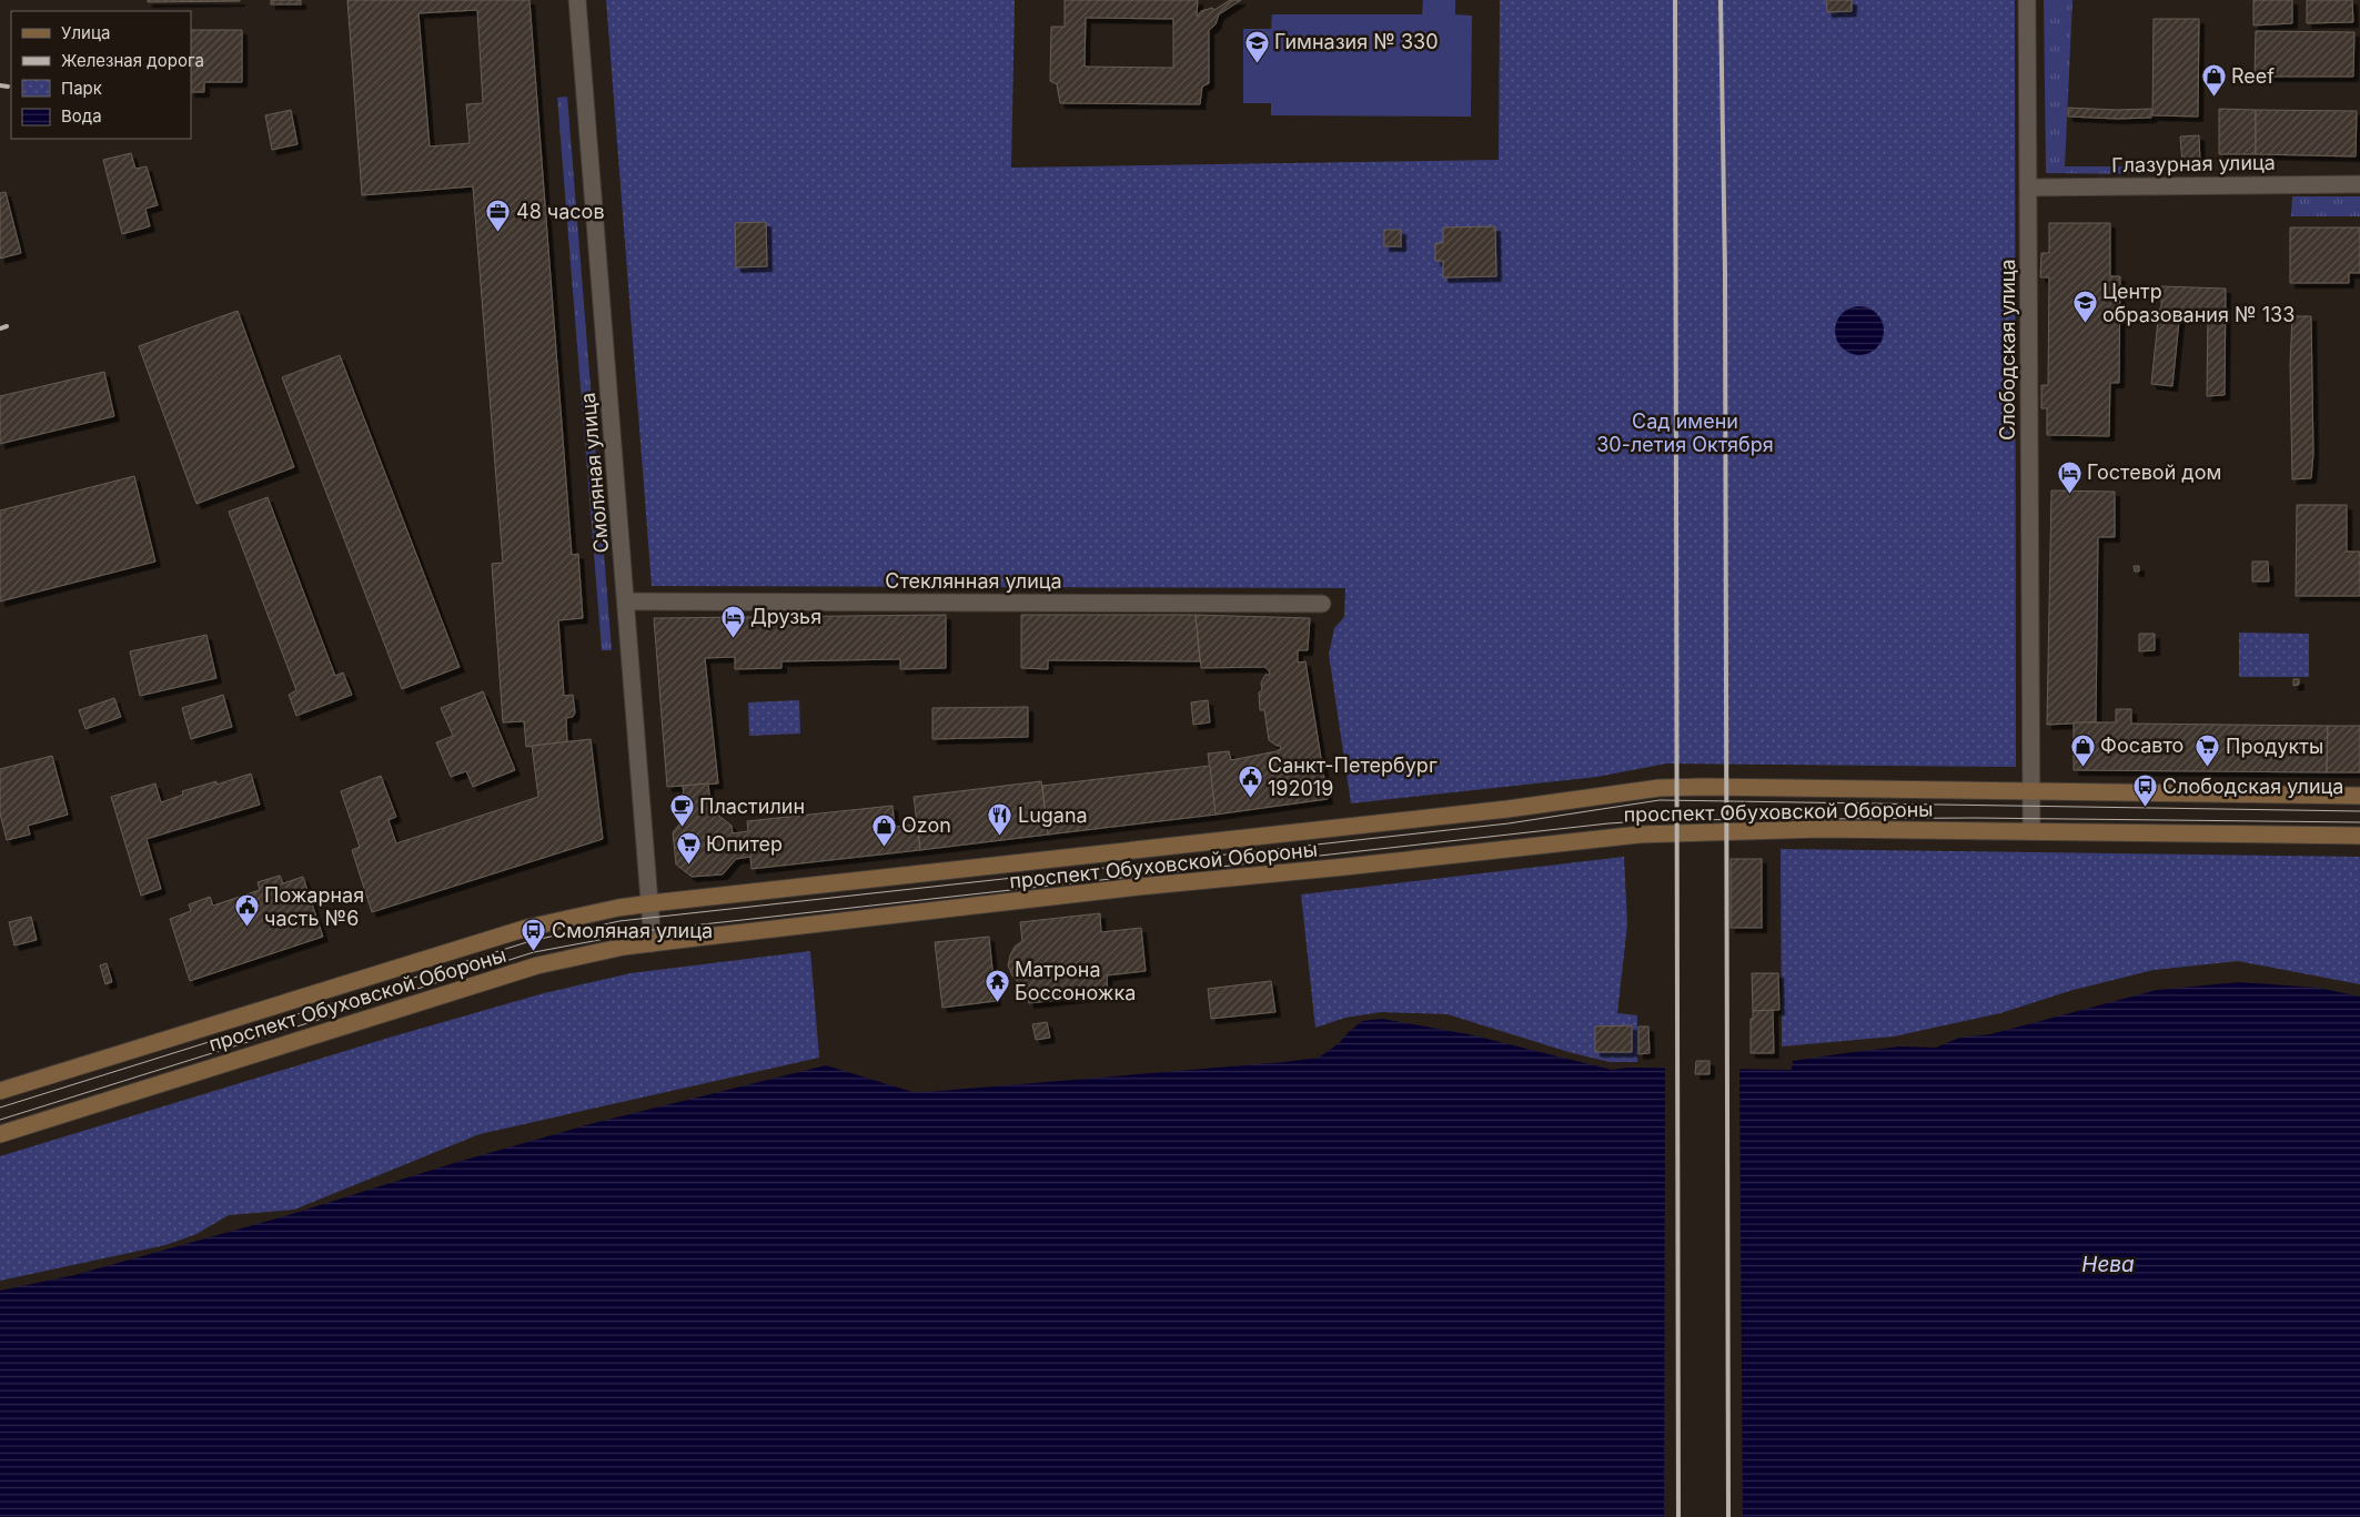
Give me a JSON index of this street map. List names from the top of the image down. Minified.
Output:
{"streets":{"main road":["проспект Обуховской Обороны"],"street":["Глазурная улица","Слободская улица","Смоляная улица","Стеклянная улица"]},"crossings":[["Глазурная улица","Слободская улица"],["Слободская улица","проспект Обуховской Обороны"],["Смоляная улица","Стеклянная улица"],["Смоляная улица","проспект Обуховской Обороны"]],"water":["Нева"],"parks":["Сад имени 30-летия Октября"],"places":{"school or university":["Гимназия № 330","Центр образования № 133"],"shop":["Reef","Фосавто","Ozon"],"office":["48 часов"],"hotel":["Гостевой дом","Друзья"],"supermarket":["Продукты","Юпитер"],"public building":["Санкт-Петербург 192019","Пожарная часть №6"],"bus stop":["Слободская улица","Смоляная улица"],"cafe":["Пластилин"],"restaurant":["Lugana"],"temple":["Матрона Боссоножка"]},"legend":["Улица","Железная дорога","Парк","Вода"]}
